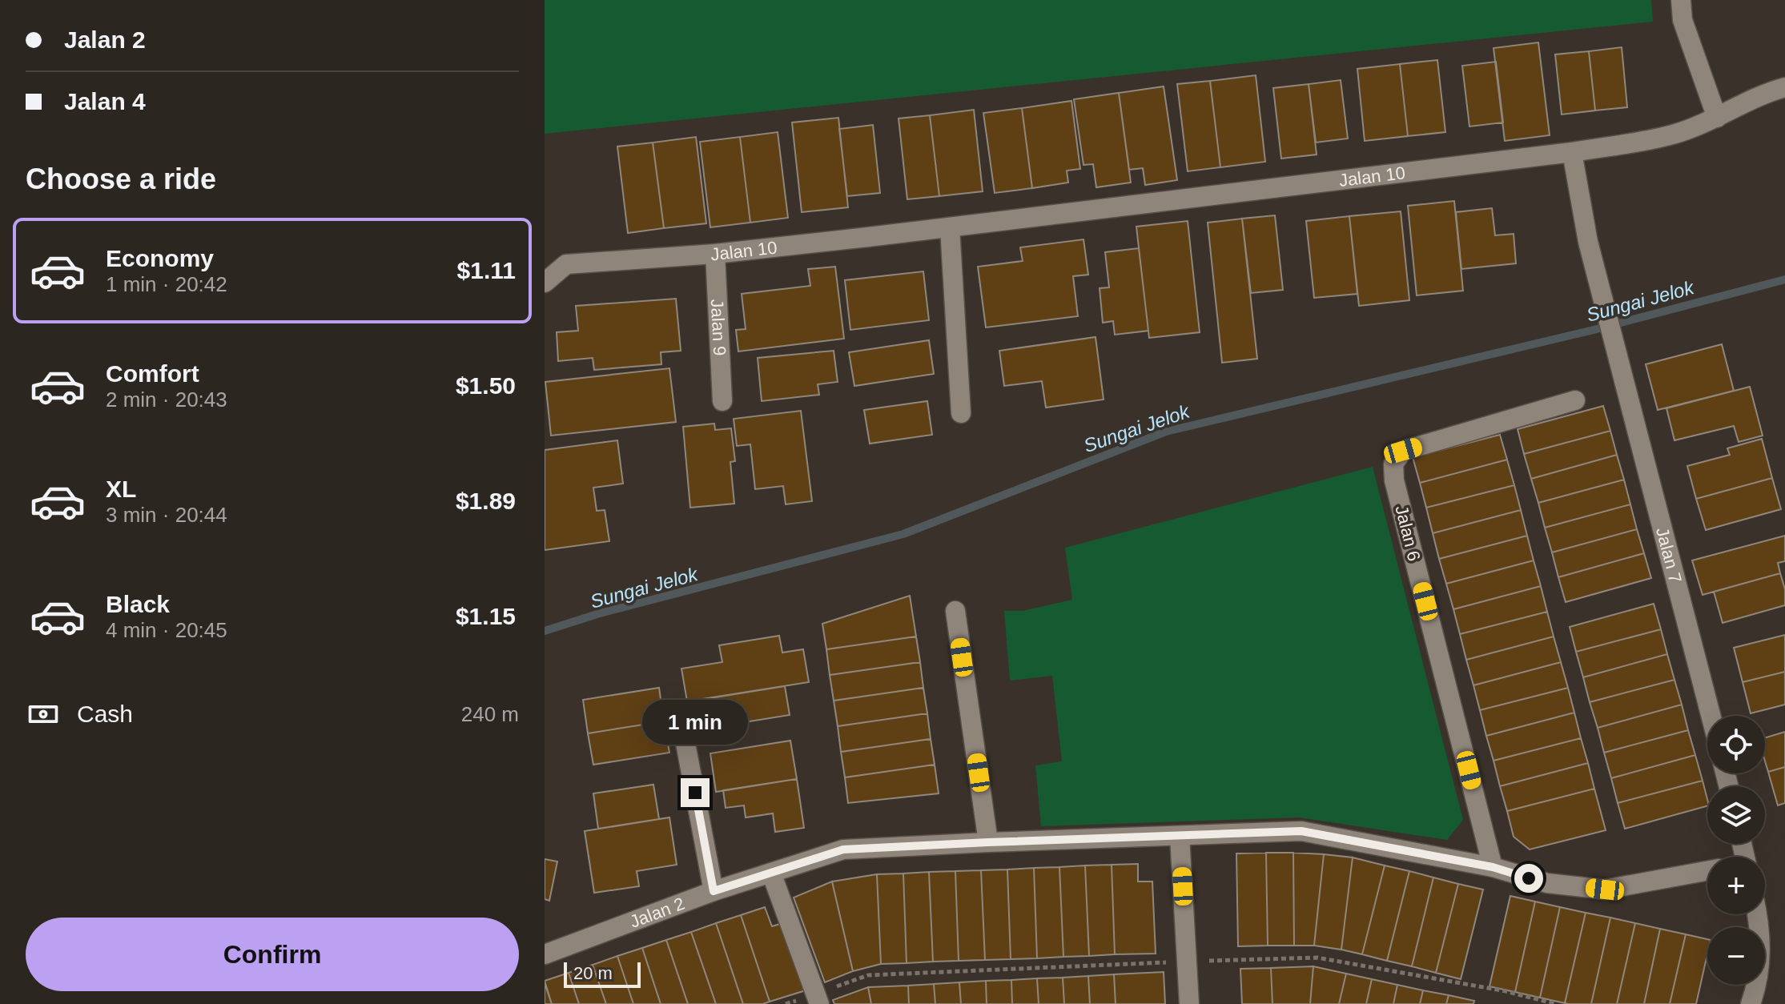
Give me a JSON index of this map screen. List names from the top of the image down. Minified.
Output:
{"streets":{"street":["Jalan 10","Jalan 9","Jalan 6","Jalan 7","Jalan 2"]},"crossings":[["Jalan 10","Jalan 9"],["Jalan 10","Jalan 7"],["Jalan 6","Jalan 2"]],"water":["Sungai Jelok"],"scale_bar":"20 m","page":{"banner":["Jalan 2","Jalan 4"],"heading":"Choose a ride","list":[{"name":"Economy","note":"1 min · 20:42","value":"$1.11"},{"name":"Comfort","note":"2 min · 20:43","value":"$1.50"},{"name":"XL","note":"3 min · 20:44","value":"$1.89"},{"name":"Black","note":"4 min · 20:45","value":"$1.15"}],"pay":["Cash","240 m"],"bubble":"1 min","map_buttons":["+","−"],"buttons":"Confirm","scale":"20 m"}}
